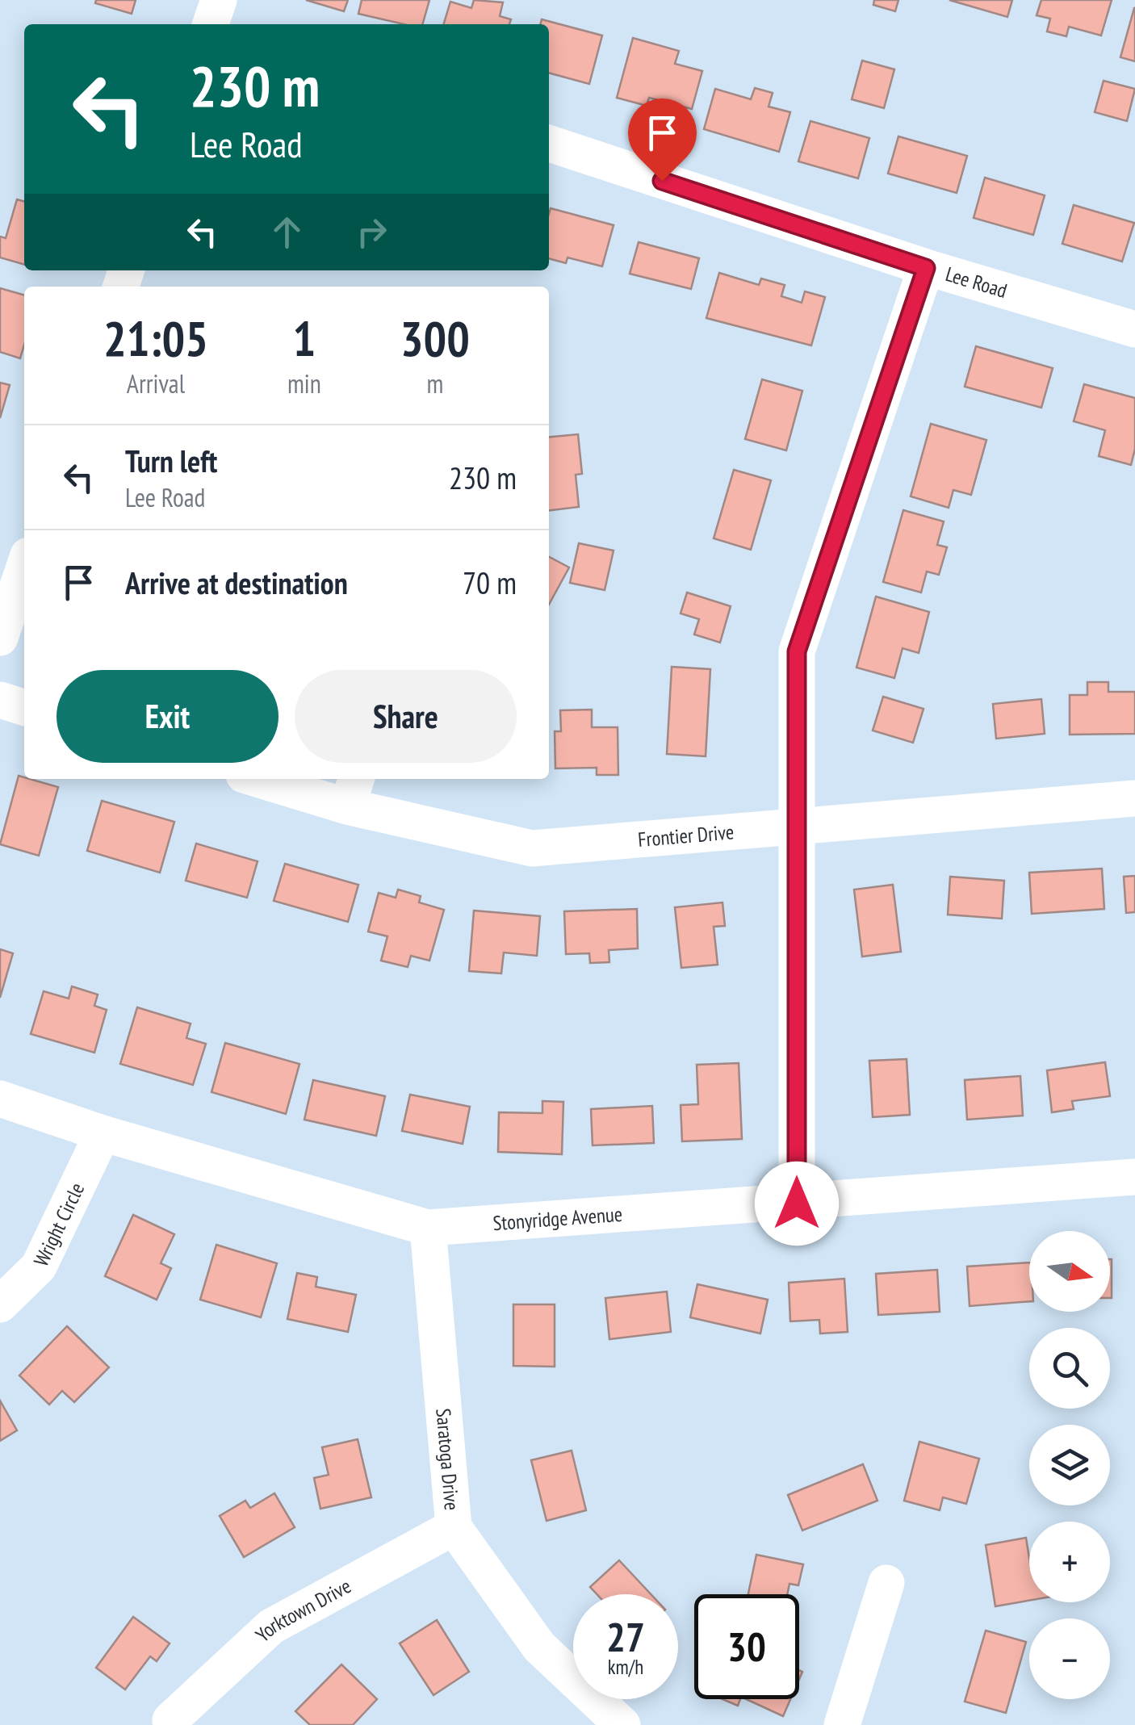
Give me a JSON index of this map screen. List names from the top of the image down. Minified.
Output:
{"streets":{"street":["Lee Road","Frontier Drive","Stonyridge Avenue","Wright Circle","Saratoga Drive","Yorktown Drive"]},"crossings":[["Stonyridge Avenue","Wright Circle"],["Stonyridge Avenue","Saratoga Drive"],["Saratoga Drive","Yorktown Drive"]],"north":"right","page":{"turn":["230 m","Lee Road"],"eta":["21:05","Arrival","1","min","300","m"],"list":[{"name":"Turn left","note":"Lee Road","value":"230 m"},{"name":"Arrive at destination","value":"70 m"}],"buttons":["Exit","Share"],"map_buttons":["+","−"],"speed":"27 km/h","limit":"30"}}
